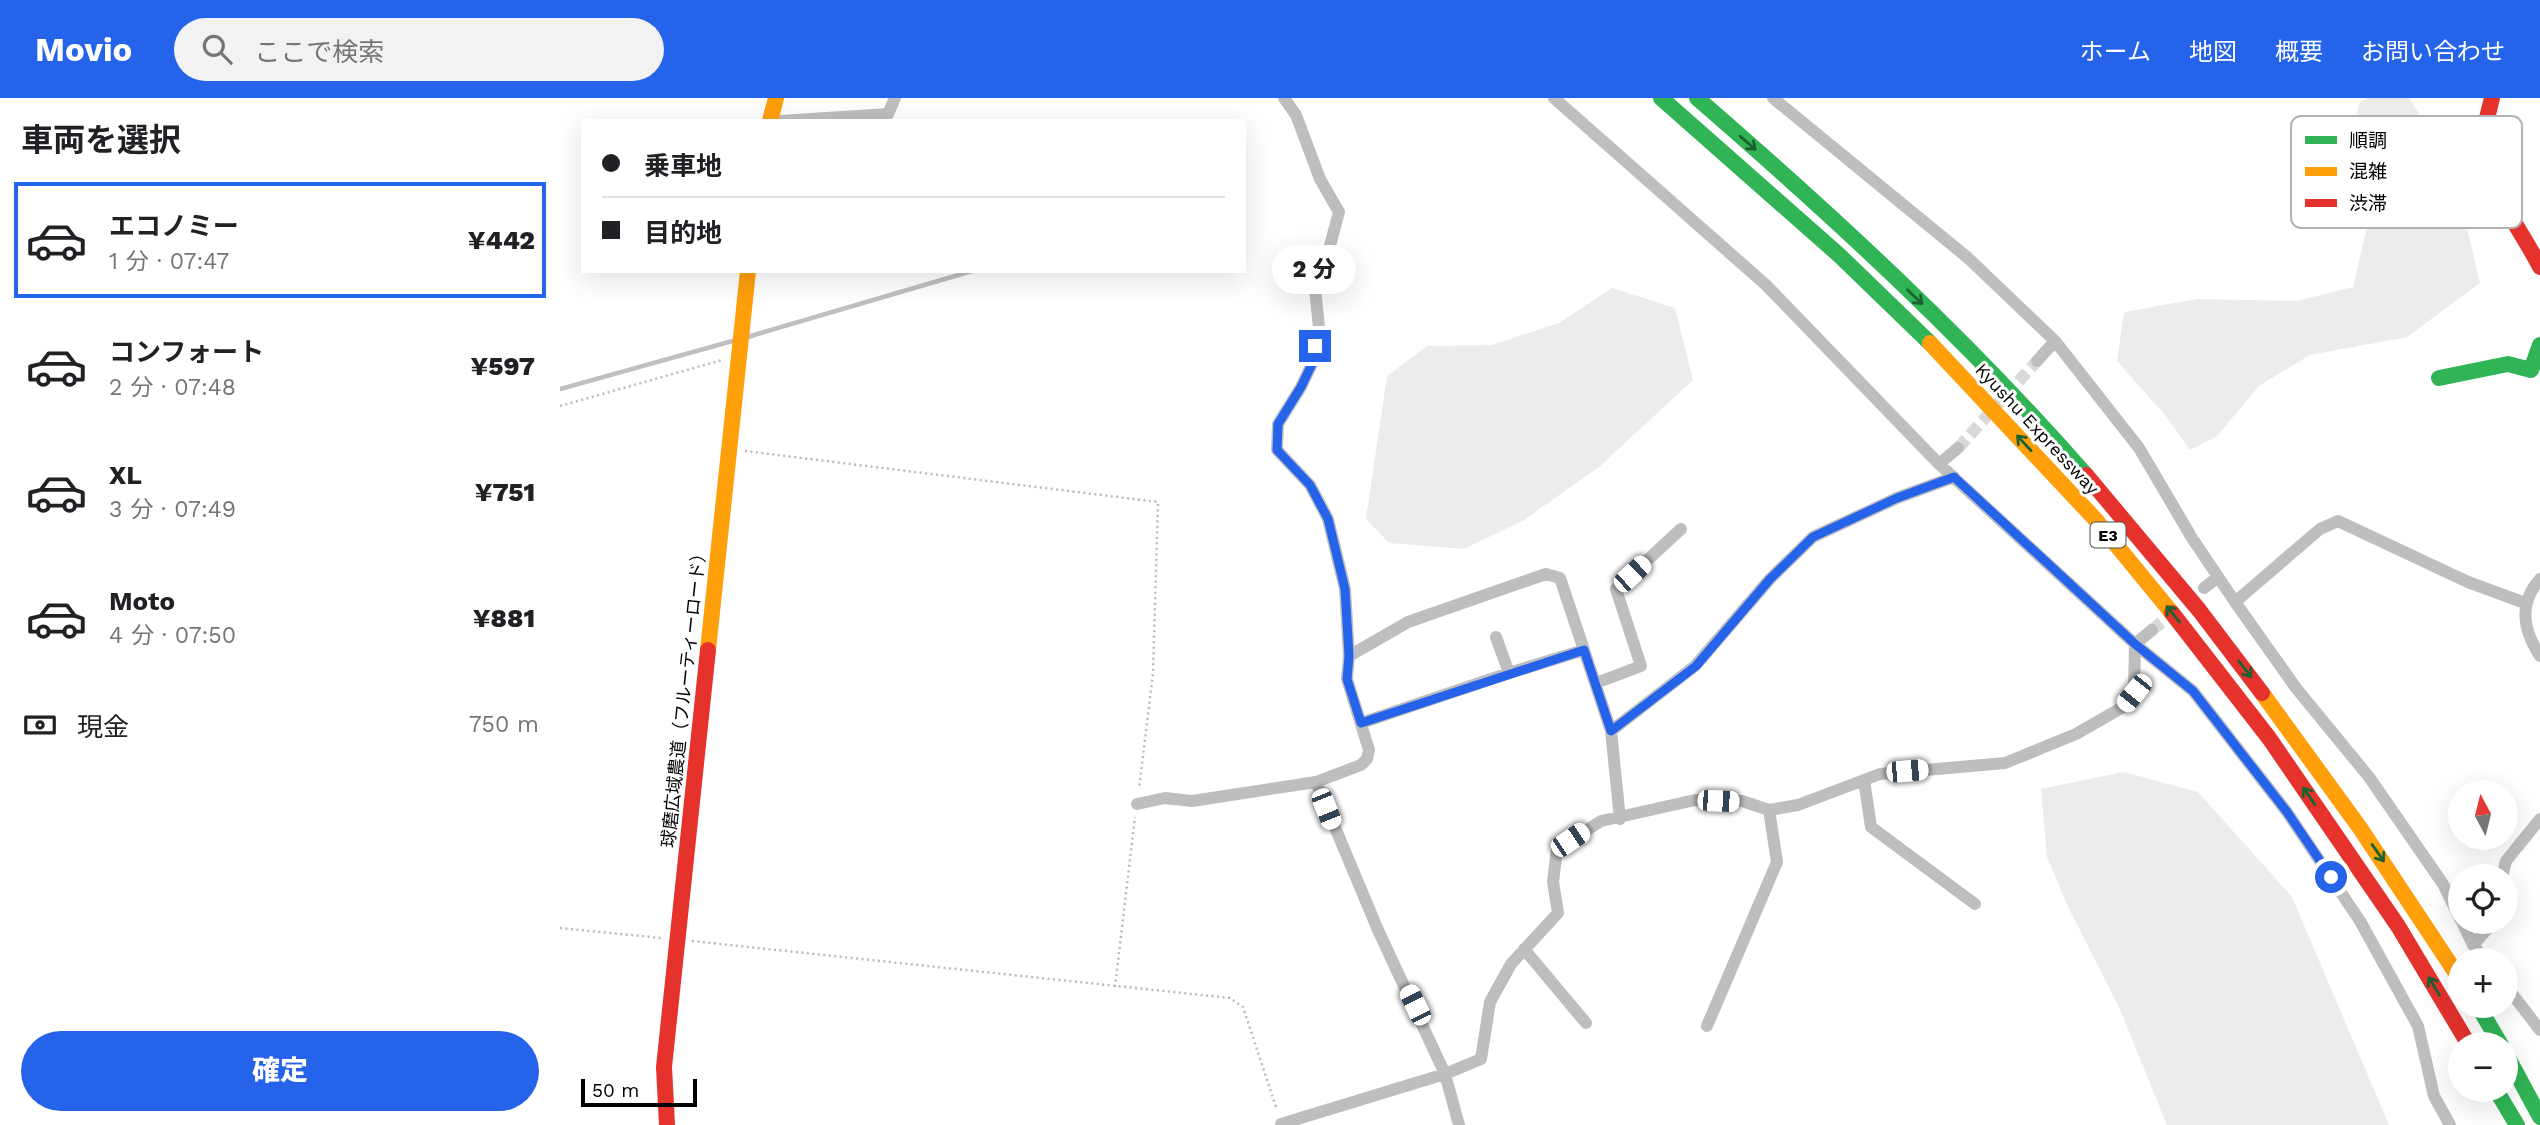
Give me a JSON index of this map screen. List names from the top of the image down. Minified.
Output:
{"streets":{"main road":["Kyushu Expressway","E3","球磨広域農道（フルーティーロード）"]},"legend":["順調","混雑","渋滞"],"scale_bar":"50 m","north":"top","page":{"header":"Movio","search":"ここで検索","nav":["ホーム","地図","概要","お問い合わせ"],"heading":"車両を選択","banner":["乗車地","目的地"],"list":[{"name":"エコノミー","note":"1 分 · 07:47","value":"¥442"},{"name":"コンフォート","note":"2 分 · 07:48","value":"¥597"},{"name":"XL","note":"3 分 · 07:49","value":"¥751"},{"name":"Moto","note":"4 分 · 07:50","value":"¥881"}],"bubble":"2 分","pay":["現金","750 m"],"map_buttons":["+","−"],"buttons":"確定","scale":"50 m"}}
